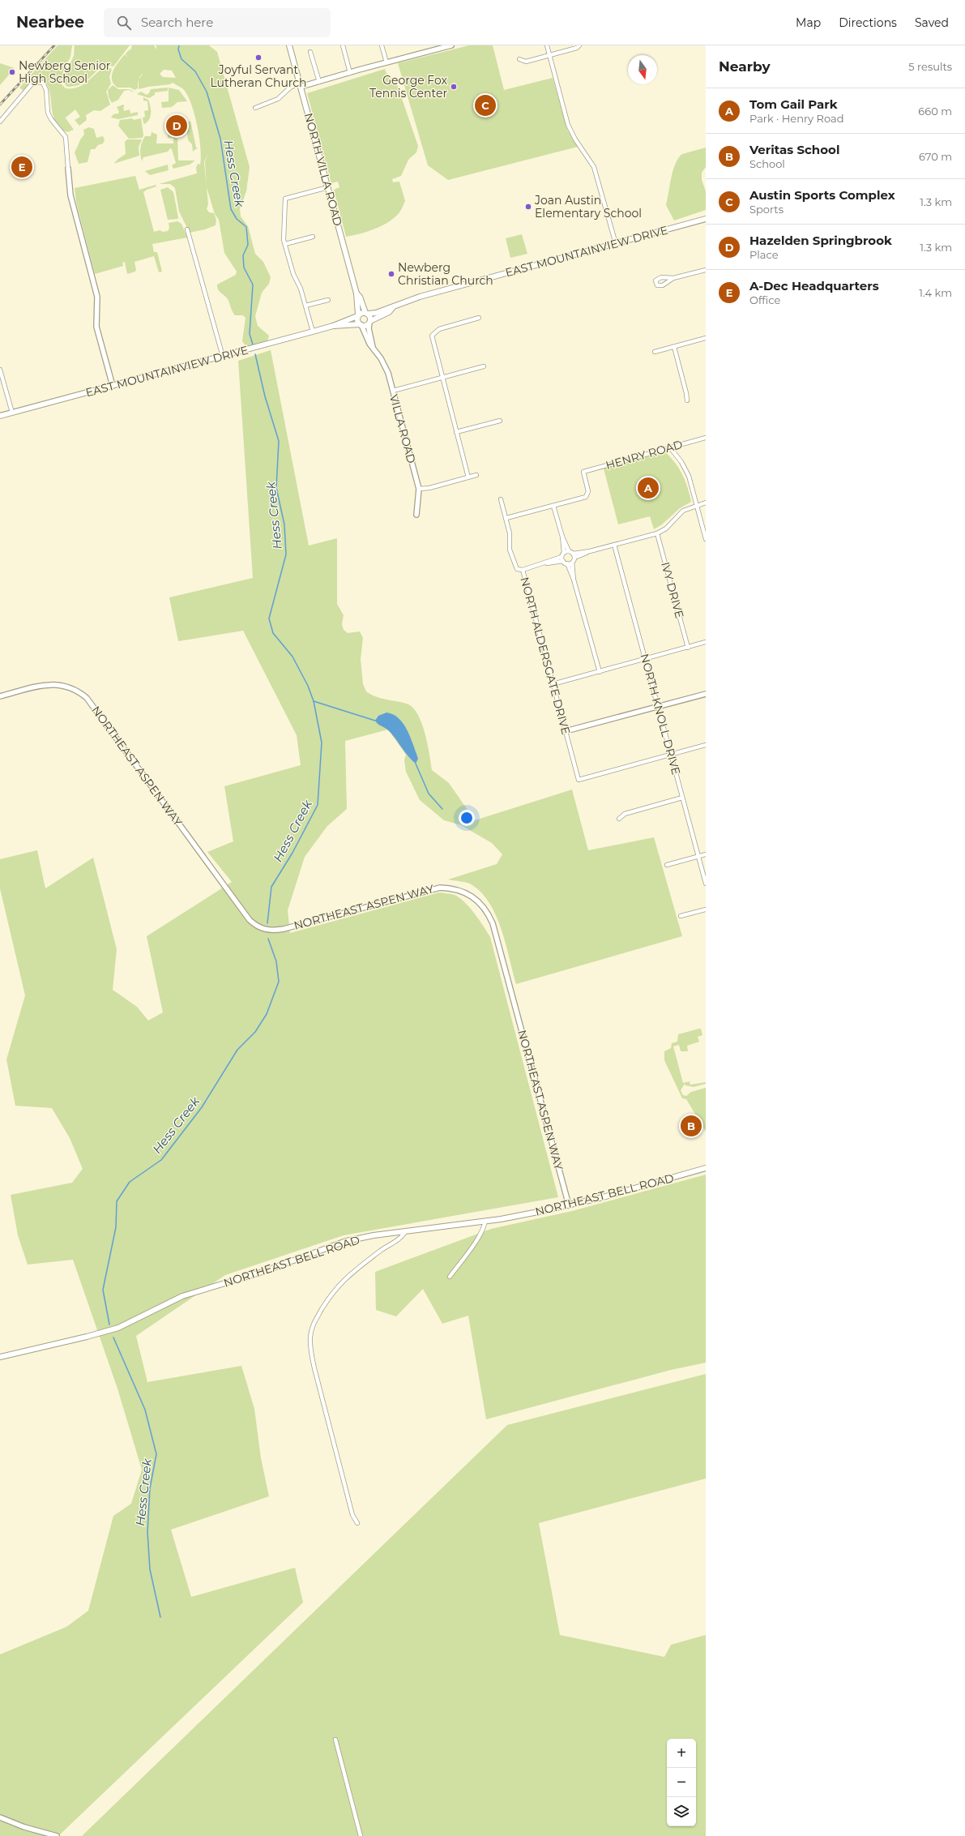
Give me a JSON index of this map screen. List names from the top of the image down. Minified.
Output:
{"streets":{"main road":["NORTH VILLA ROAD","EAST MOUNTAINVIEW DRIVE","NORTHEAST BELL ROAD"],"street":["VILLA ROAD","HENRY ROAD","IVY DRIVE","NORTH ALDERSGATE DRIVE","NORTH KNOLL DRIVE","NORTHEAST ASPEN WAY"]},"crossings":[["NORTH VILLA ROAD","EAST MOUNTAINVIEW DRIVE"],["NORTH VILLA ROAD","VILLA ROAD"],["EAST MOUNTAINVIEW DRIVE","VILLA ROAD"],["NORTH ALDERSGATE DRIVE","NORTH KNOLL DRIVE"],["NORTHEAST ASPEN WAY","NORTHEAST BELL ROAD"]],"water":["Hess Creek"],"places":["Joyful Servant Lutheran Church","Newberg Senior High School","George Fox Tennis Center","Joan Austin Elementary School","Newberg Christian Church"],"north":"bottom","page":{"header":"Nearbee","search":"Search here","nav":["Map","Directions","Saved"],"heading":["Nearby","5 results"],"list":[{"mark":"A","name":"Tom Gail Park","note":"Park · Henry Road","value":"660 m"},{"mark":"B","name":"Veritas School","note":"School","value":"670 m"},{"mark":"C","name":"Austin Sports Complex","note":"Sports","value":"1.3 km"},{"mark":"D","name":"Hazelden Springbrook","note":"Place","value":"1.3 km"},{"mark":"E","name":"A-Dec Headquarters","note":"Office","value":"1.4 km"}],"pins":["C","D","E","A","B"],"map_buttons":["+","−"]}}
